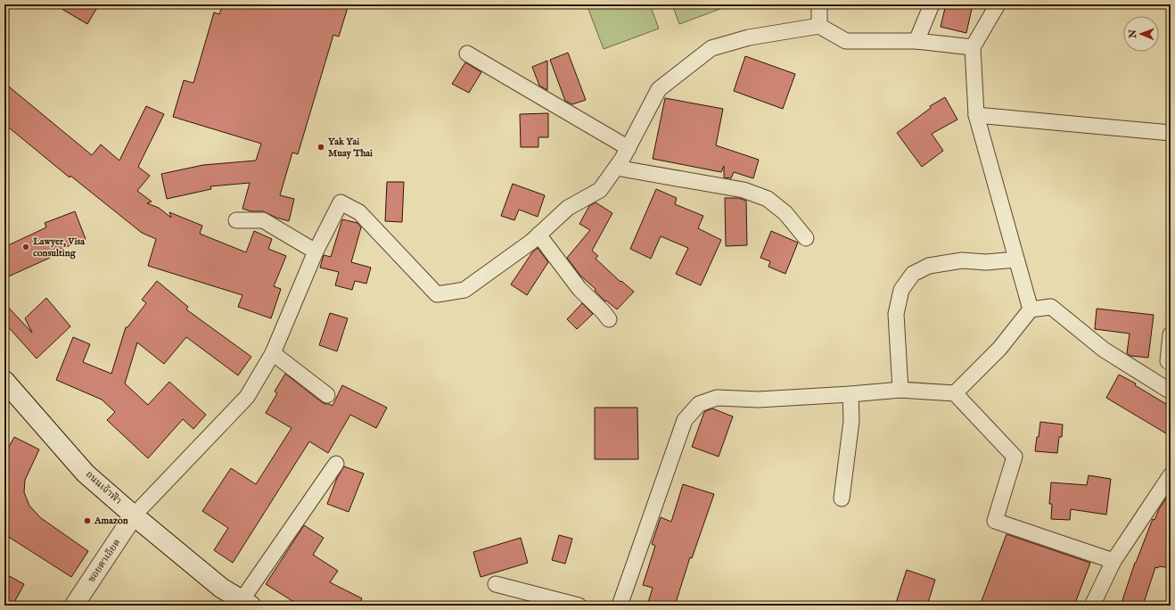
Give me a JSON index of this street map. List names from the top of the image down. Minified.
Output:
{"streets":{"main road":["ถนนเจ้าฟ้า"],"street":["ซอยตาเอียด"]},"crossings":[["ถนนเจ้าฟ้า","ซอยตาเอียด"]],"places":["Yak Yai Muay Thai","Lawyer, Visa consulting","Amazon"],"north":"left"}
